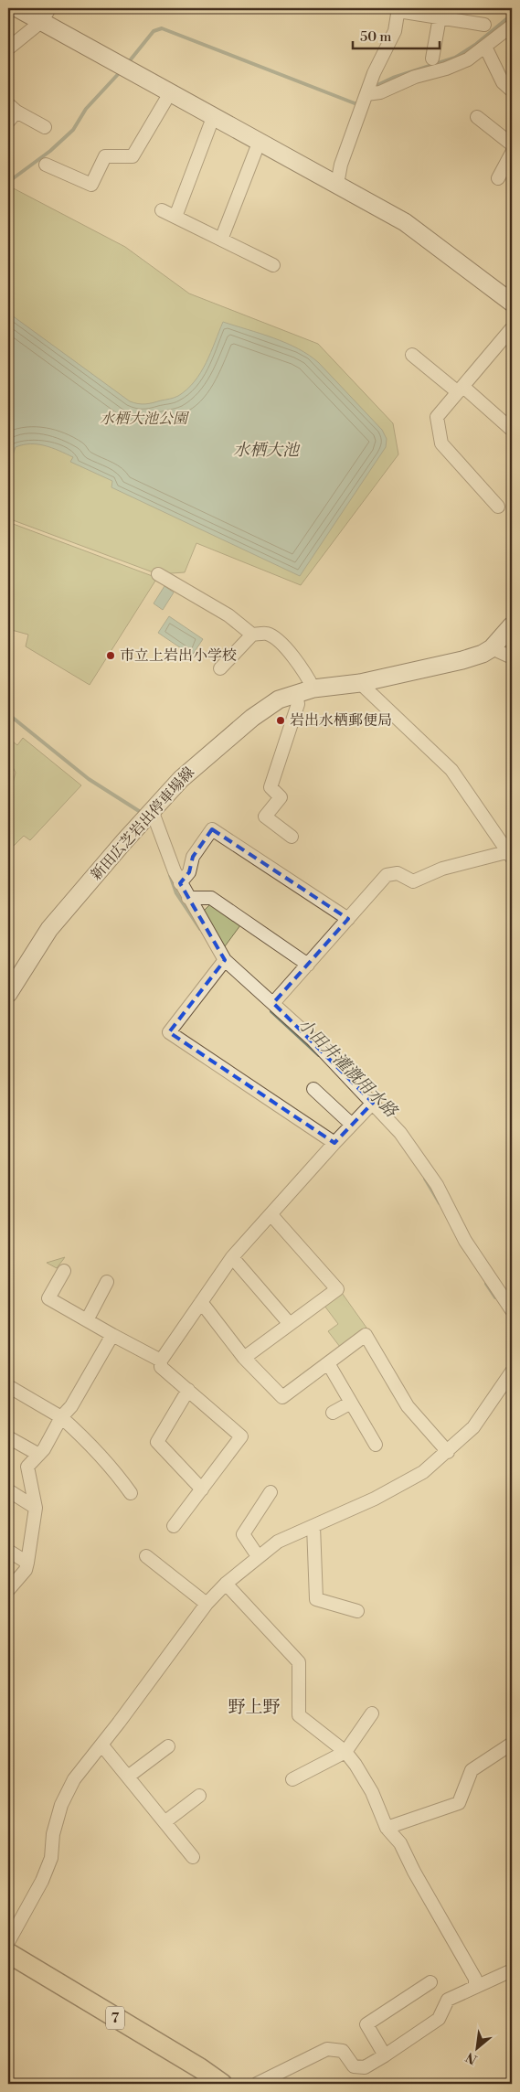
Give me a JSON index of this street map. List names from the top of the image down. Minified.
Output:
{"streets":{"main road":["新田広芝岩出停車場線","7"]},"districts":["野上野"],"water":["水栖大池","小田井灌漑用水路"],"parks":["水栖大池公園"],"places":["市立上岩出小学校","岩出水栖郵便局"],"scale_bar":"50 m","north":"bottom left"}
